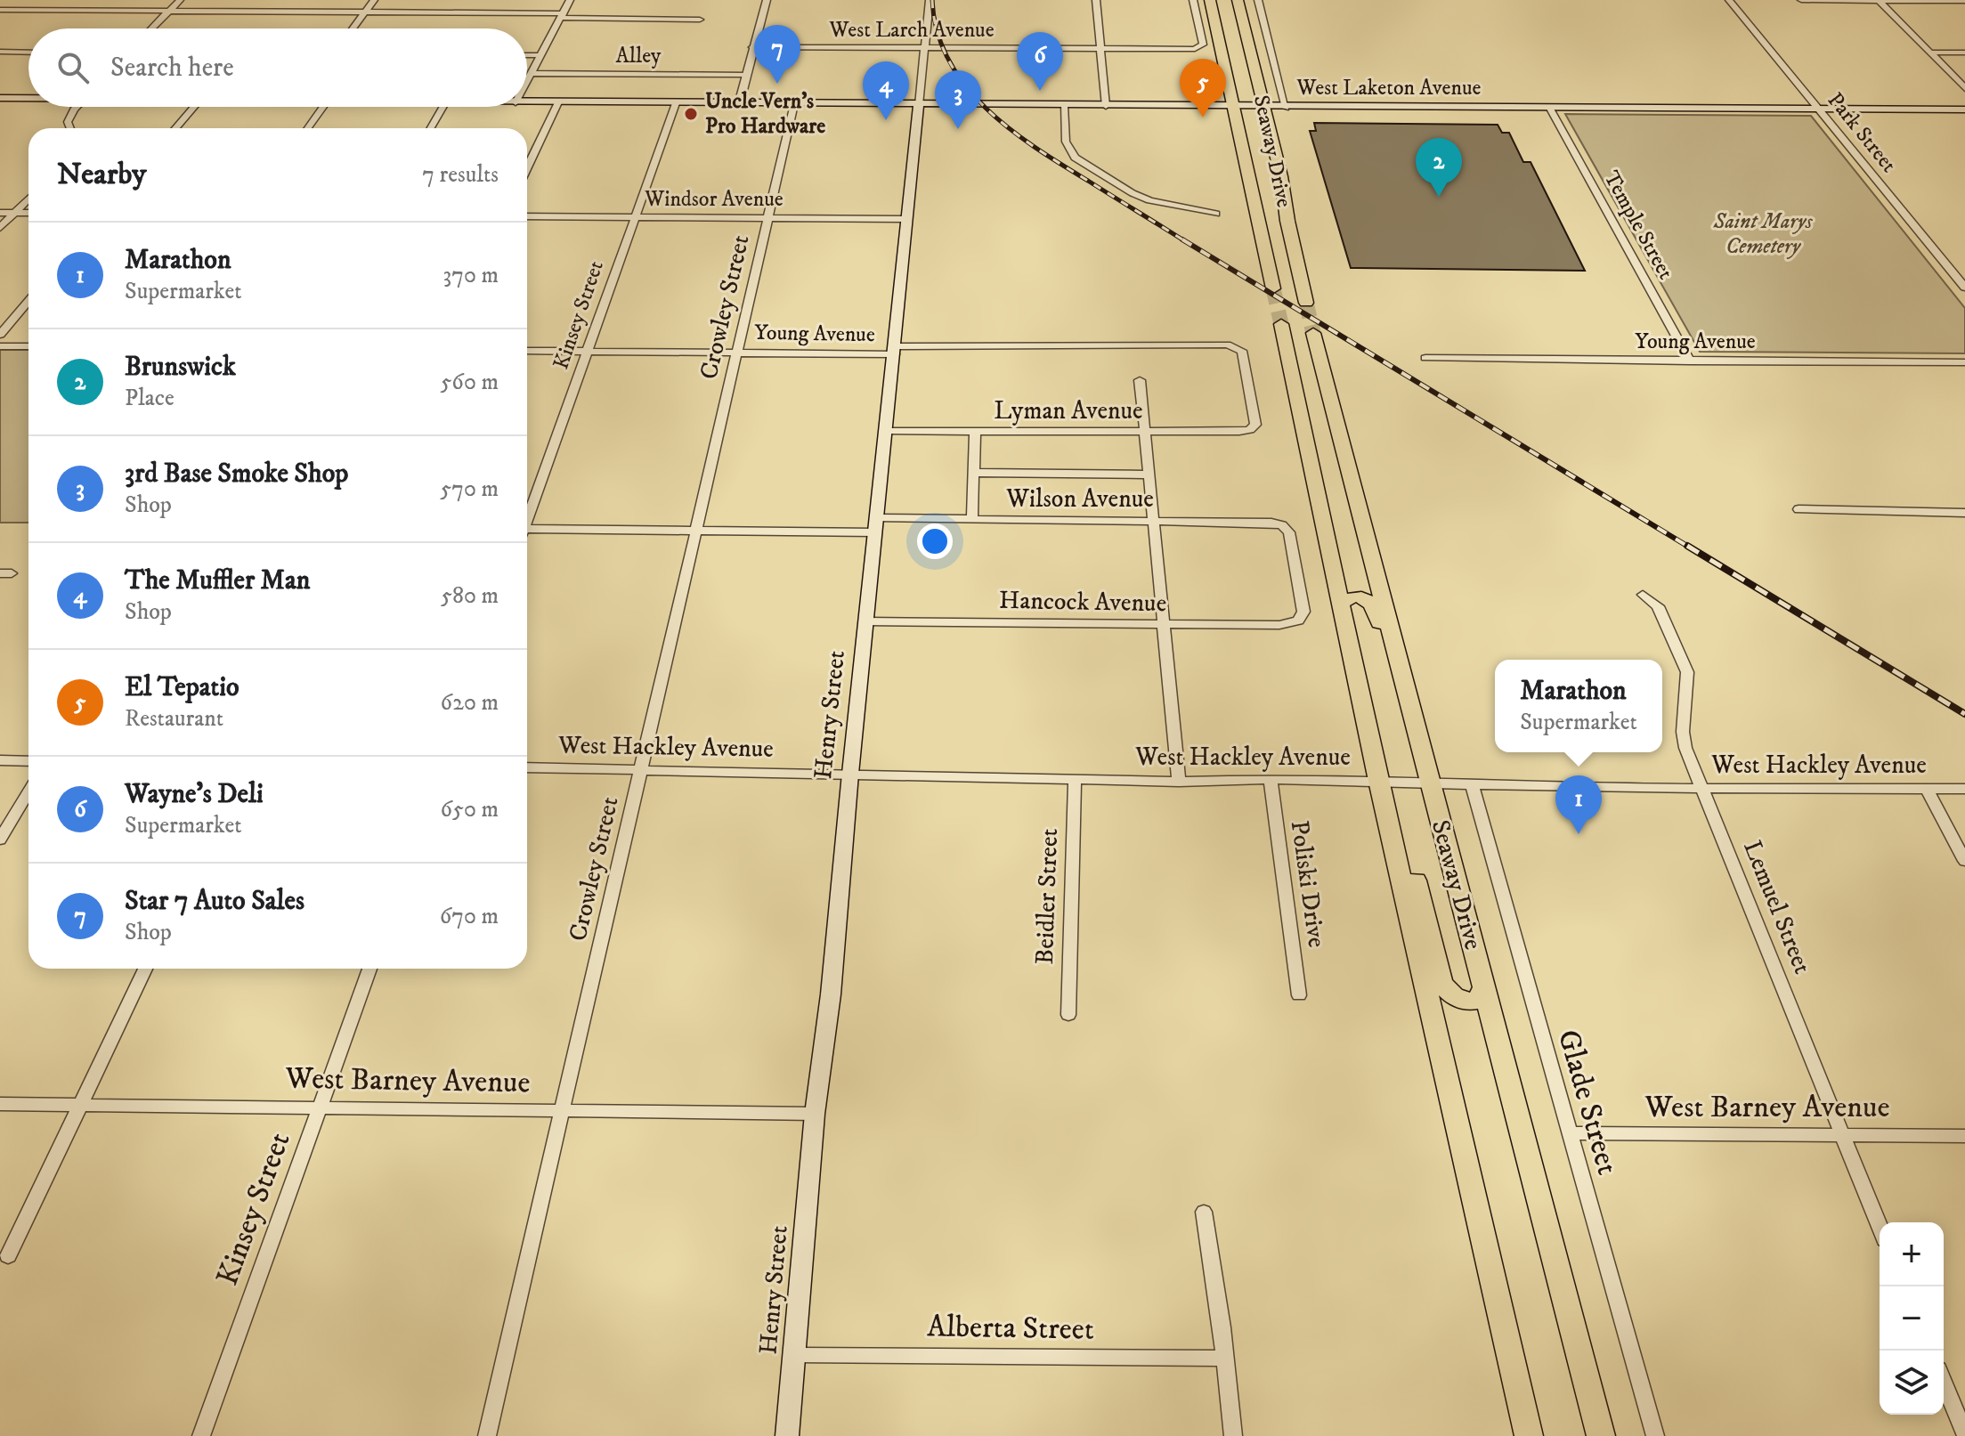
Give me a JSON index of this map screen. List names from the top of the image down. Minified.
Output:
{"streets":{"highway":["Seaway Drive"],"main road":["West Laketon Avenue","Henry Street"],"street":["West Larch Avenue","Alley","Park Street","Windsor Avenue","Temple Street","Crowley Street","Kinsey Street","Young Avenue","Lyman Avenue","Wilson Avenue","Hancock Avenue","West Hackley Avenue","Poliski Drive","Beidler Street","Lemuel Street","West Barney Avenue","Glade Street","Alberta Street"]},"crossings":[["West Larch Avenue","Henry Street"],["West Laketon Avenue","Park Street"],["West Laketon Avenue","Seaway Drive"],["West Laketon Avenue","Temple Street"],["West Laketon Avenue","Crowley Street"],["West Laketon Avenue","Kinsey Street"],["West Laketon Avenue","Henry Street"],["Seaway Drive","West Hackley Avenue"],["Windsor Avenue","Crowley Street"],["Windsor Avenue","Kinsey Street"],["Windsor Avenue","Henry Street"],["Temple Street","Young Avenue"],["Crowley Street","Young Avenue"],["Crowley Street","Wilson Avenue"],["Crowley Street","West Hackley Avenue"],["Crowley Street","West Barney Avenue"],["Kinsey Street","Young Avenue"],["Kinsey Street","West Barney Avenue"],["Young Avenue","Lyman Avenue"],["Young Avenue","Henry Street"],["Lyman Avenue","Henry Street"],["Wilson Avenue","Hancock Avenue"],["Wilson Avenue","Henry Street"],["Hancock Avenue","Henry Street"],["Henry Street","West Hackley Avenue"],["Henry Street","West Barney Avenue"],["Henry Street","Alberta Street"],["West Hackley Avenue","Poliski Drive"],["West Hackley Avenue","Beidler Street"],["West Hackley Avenue","Lemuel Street"],["West Hackley Avenue","Glade Street"],["Lemuel Street","West Barney Avenue"],["West Barney Avenue","Glade Street"]],"parks":["Saint Marys Cemetery"],"places":["Uncle Vern's Pro Hardware"],"page":{"pins":["7","6","5","4","3","2","1"],"search":"Search here","heading":["Nearby","7 results"],"list":[{"mark":"1","name":"Marathon","note":"Supermarket","value":"370 m"},{"mark":"2","name":"Brunswick","note":"Place","value":"560 m"},{"mark":"3","name":"3rd Base Smoke Shop","note":"Shop","value":"570 m"},{"mark":"4","name":"The Muffler Man","note":"Shop","value":"580 m"},{"mark":"5","name":"El Tepatio","note":"Restaurant","value":"620 m"},{"mark":"6","name":"Wayne's Deli","note":"Supermarket","value":"650 m"},{"mark":"7","name":"Star 7 Auto Sales","note":"Shop","value":"670 m"}],"popup":["Marathon","Supermarket"],"map_buttons":["+","−"]}}
